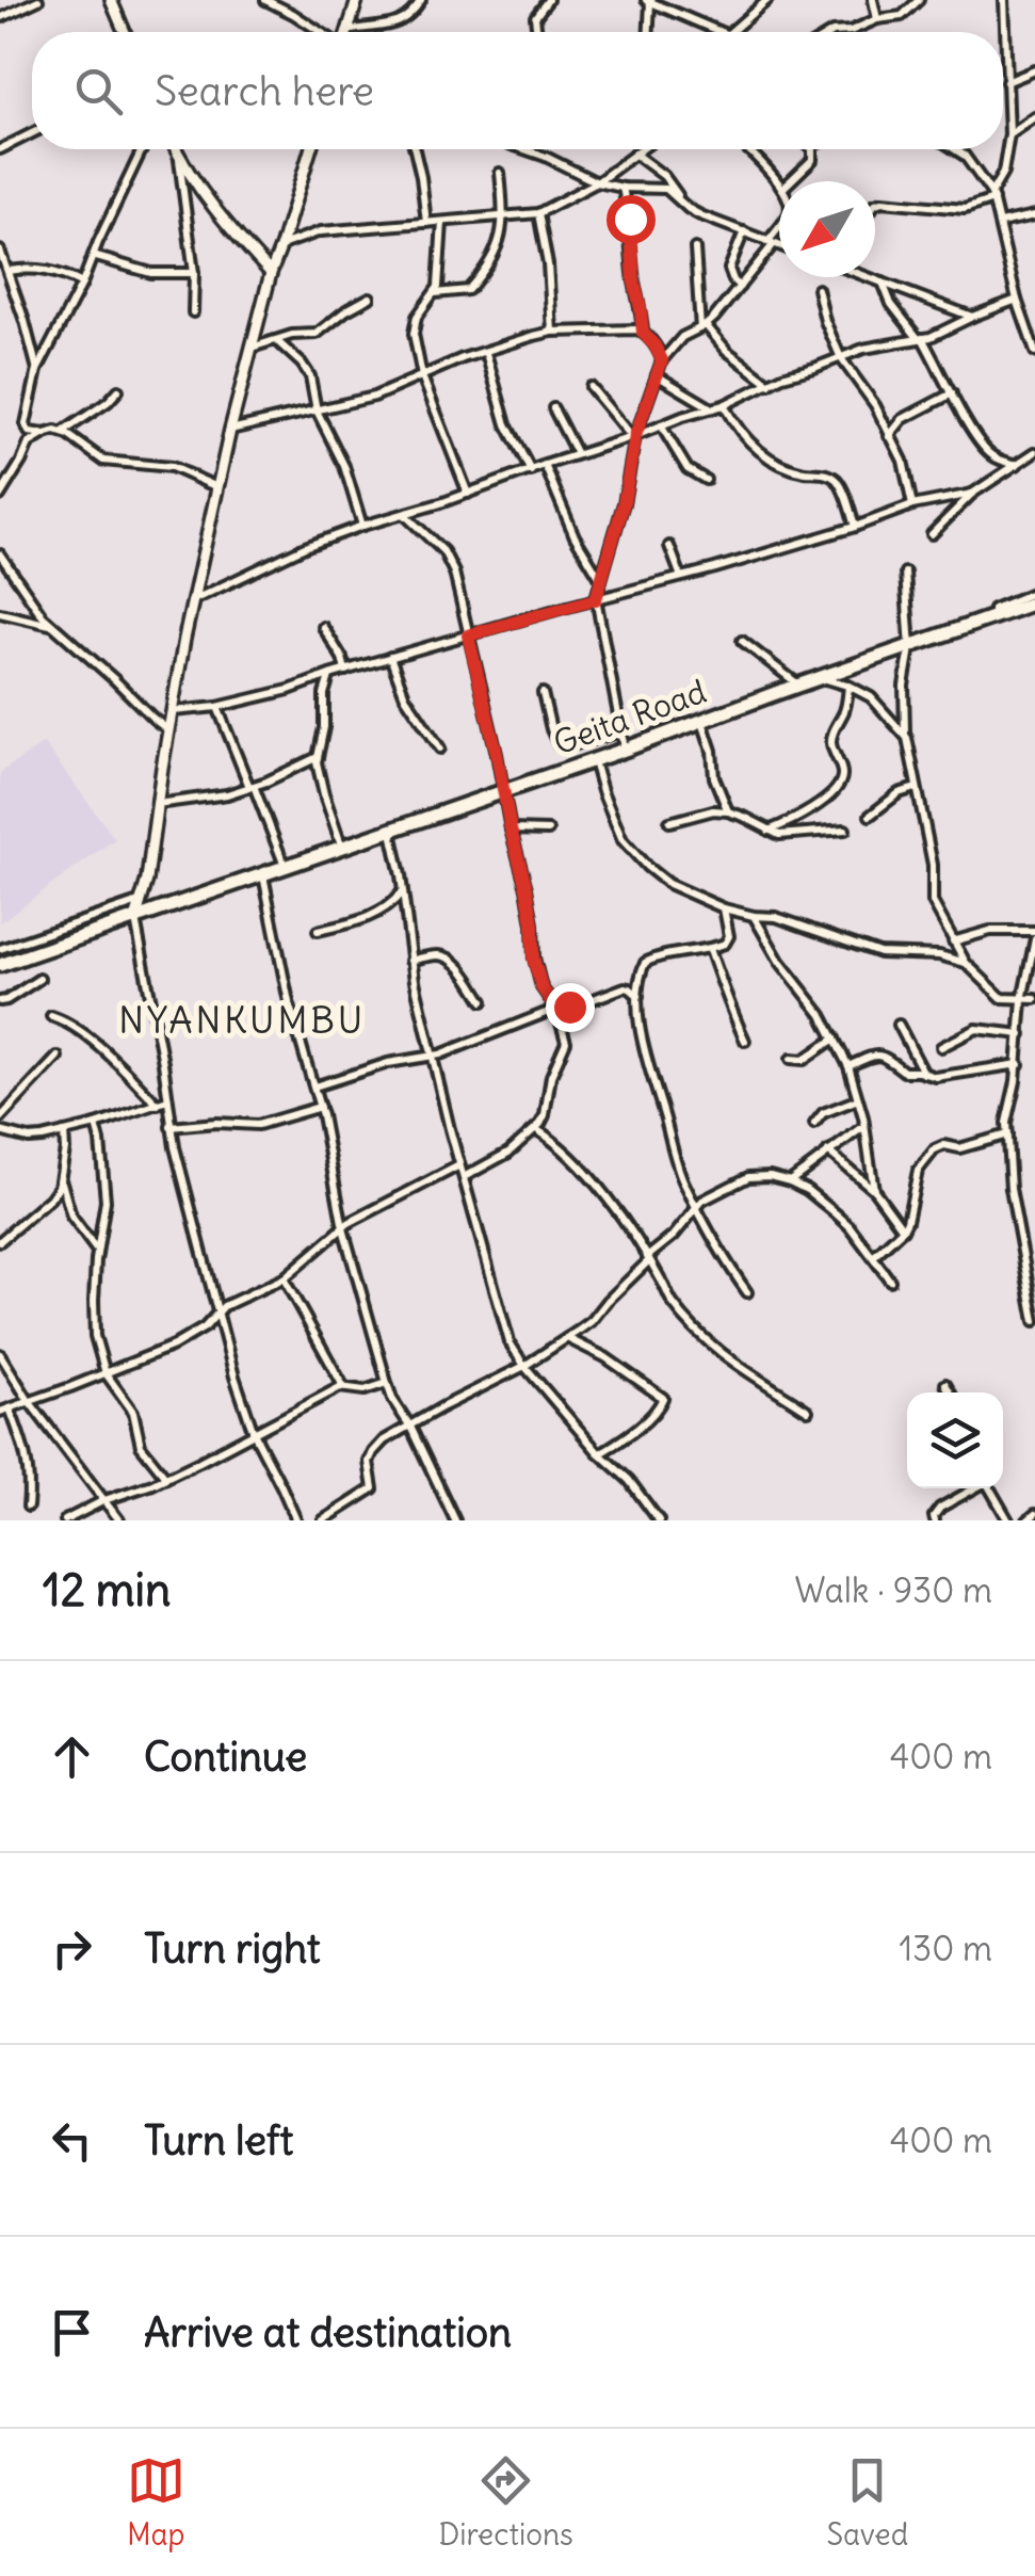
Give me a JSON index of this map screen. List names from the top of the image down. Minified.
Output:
{"streets":{"highway":["Geita Road"]},"districts":["NYANKUMBU"],"north":"bottom left","page":{"search":"Search here","heading":["12 min","Walk · 930 m"],"list":[["Continue","400 m"],["Turn right","130 m"],["Turn left","400 m"],"Arrive at destination"],"nav":["Map","Directions","Saved"]}}
